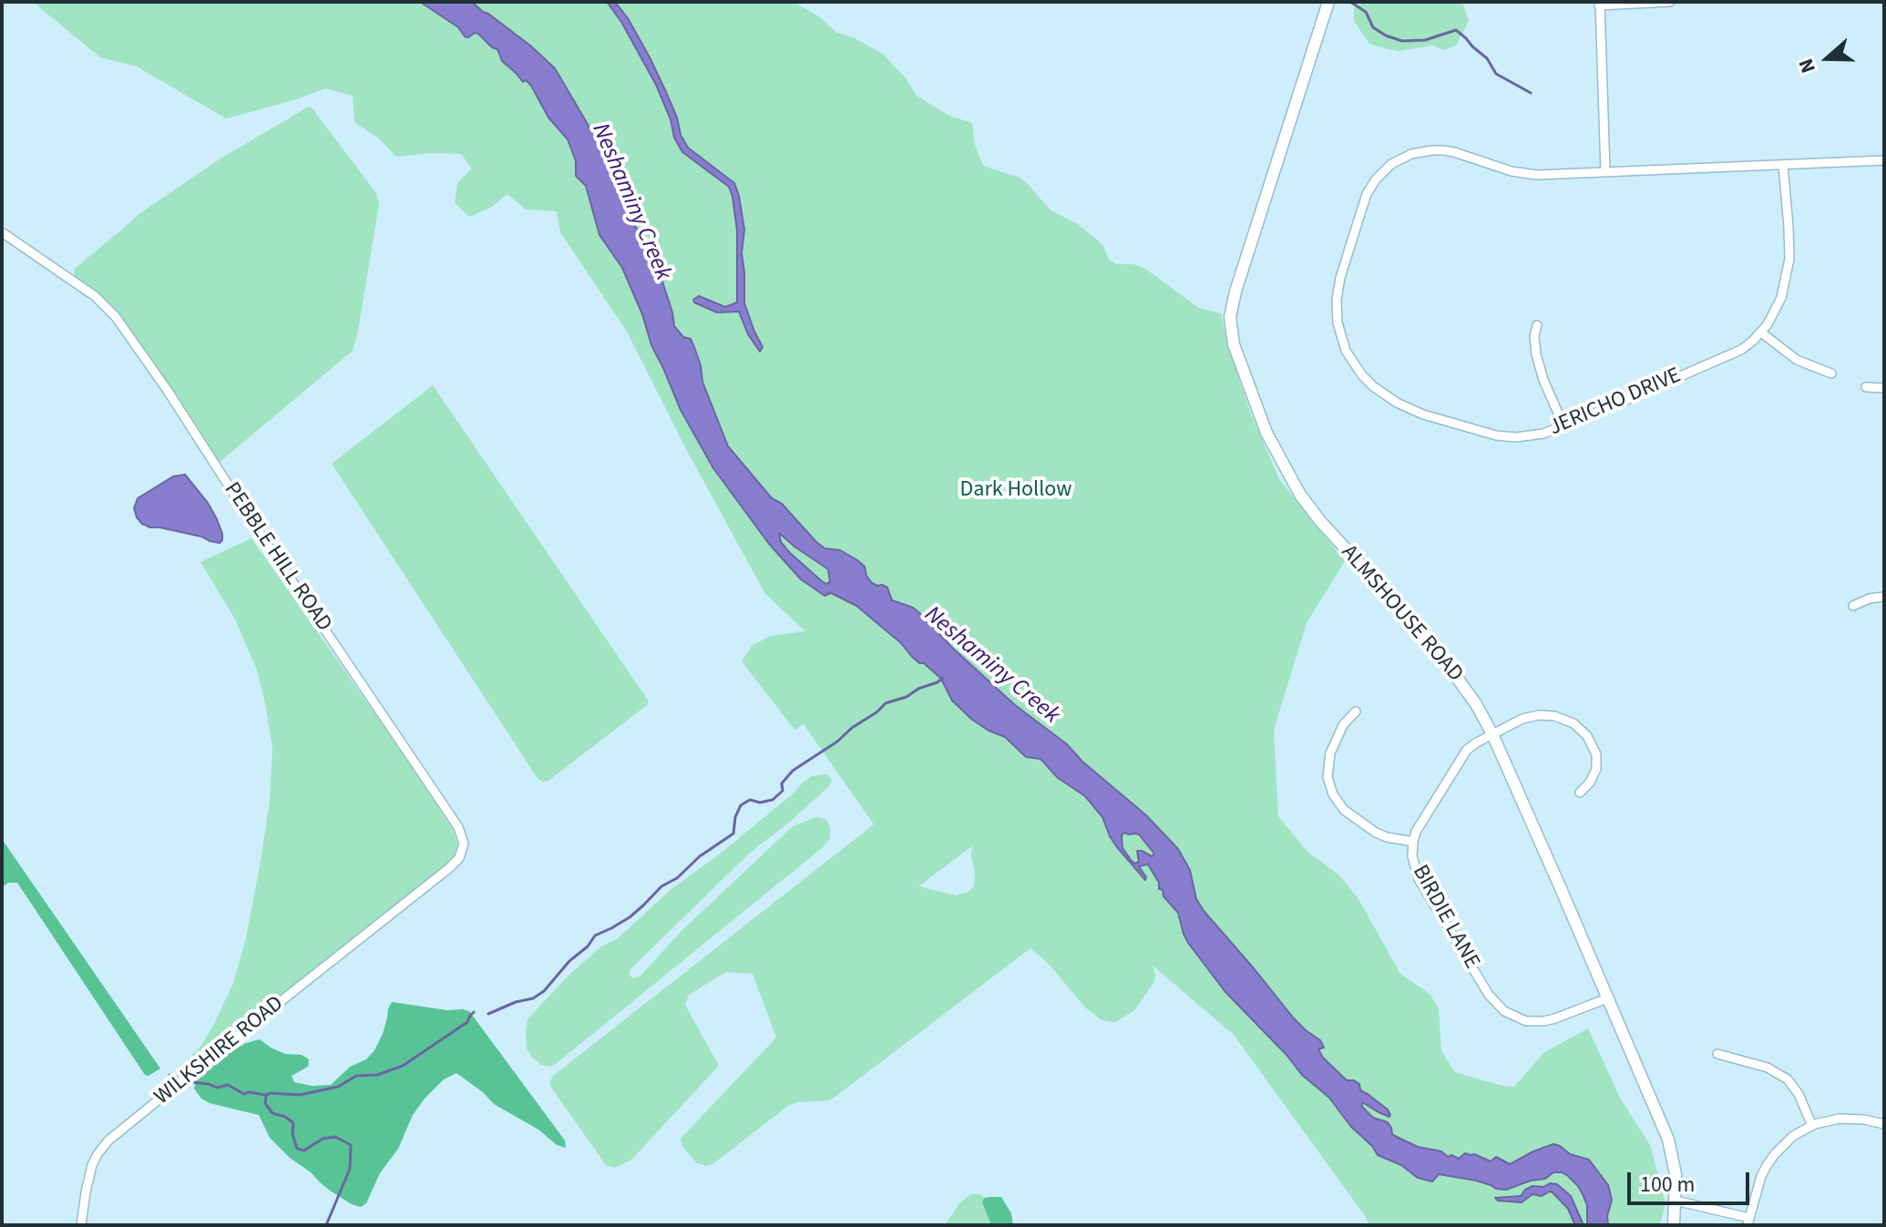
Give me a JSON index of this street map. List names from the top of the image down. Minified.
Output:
{"streets":{"main road":["ALMSHOUSE ROAD"],"street":["JERICHO DRIVE","PEBBLE HILL ROAD","BIRDIE LANE","WILKSHIRE ROAD"]},"crossings":[["PEBBLE HILL ROAD","WILKSHIRE ROAD"],["ALMSHOUSE ROAD","BIRDIE LANE"]],"water":["Neshaminy Creek"],"parks":["Dark Hollow"],"scale_bar":"100 m","north":"left"}
